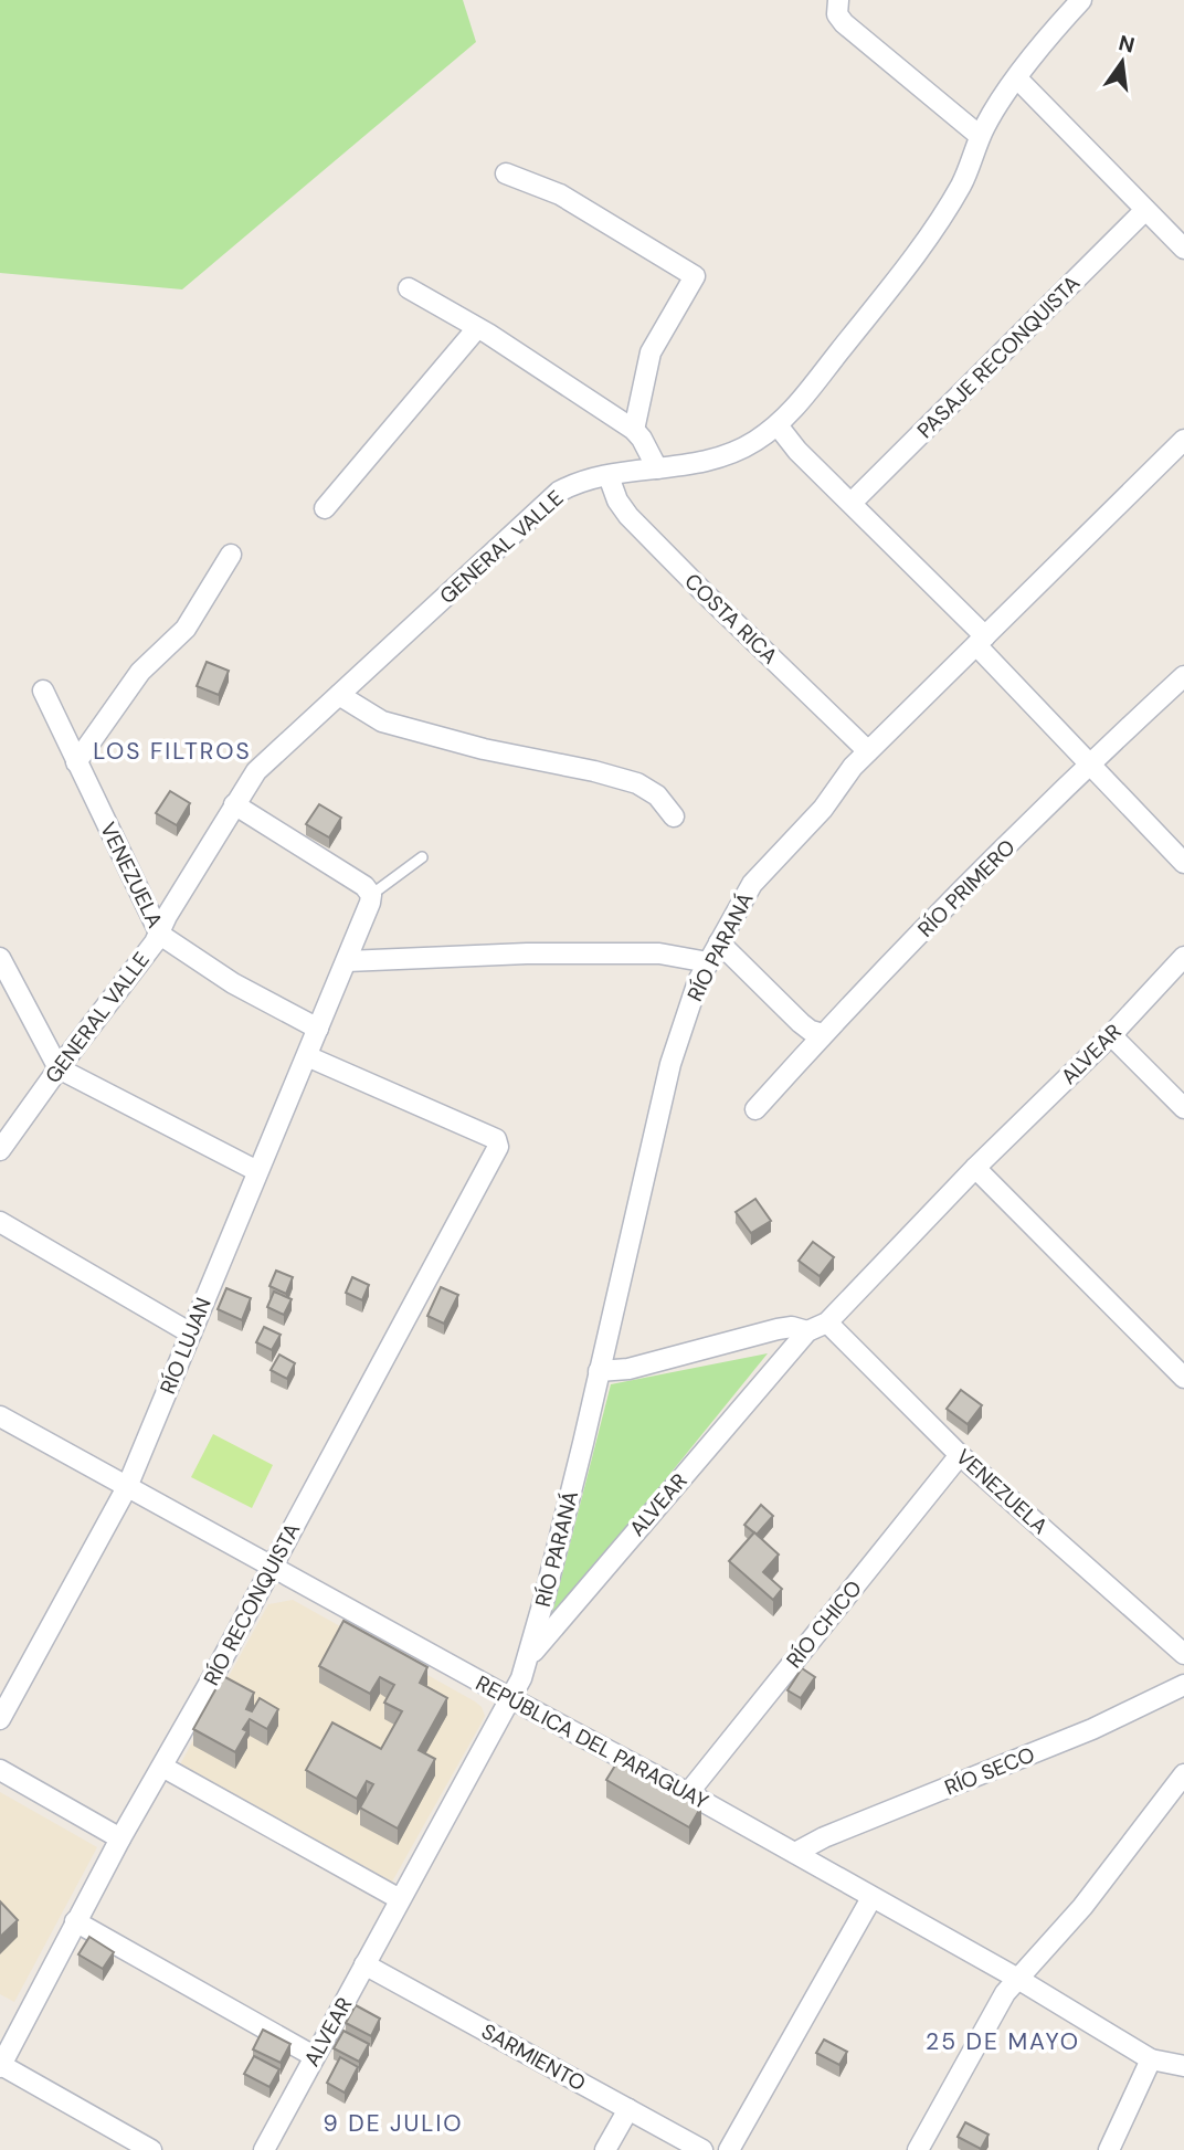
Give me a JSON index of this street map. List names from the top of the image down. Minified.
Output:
{"streets":{"street":["PASAJE RECONQUISTA","GENERAL VALLE","COSTA RICA","VENEZUELA","RÍO PRIMERO","RÍO PARANÁ","ALVEAR","RÍO LUJAN","RÍO RECONQUISTA","RÍO CHICO","REPÚBLICA DEL PARAGUAY","RÍO SECO","SARMIENTO"]},"crossings":[["GENERAL VALLE","COSTA RICA"],["GENERAL VALLE","VENEZUELA"],["COSTA RICA","RÍO PARANÁ"],["VENEZUELA","ALVEAR"],["VENEZUELA","RÍO LUJAN"],["VENEZUELA","RÍO CHICO"],["RÍO PARANÁ","ALVEAR"],["ALVEAR","REPÚBLICA DEL PARAGUAY"],["ALVEAR","SARMIENTO"],["RÍO LUJAN","RÍO RECONQUISTA"],["RÍO LUJAN","REPÚBLICA DEL PARAGUAY"],["RÍO RECONQUISTA","REPÚBLICA DEL PARAGUAY"],["RÍO CHICO","REPÚBLICA DEL PARAGUAY"],["REPÚBLICA DEL PARAGUAY","RÍO SECO"]],"districts":["LOS FILTROS","25 DE MAYO","9 DE JULIO"],"north":"top"}
